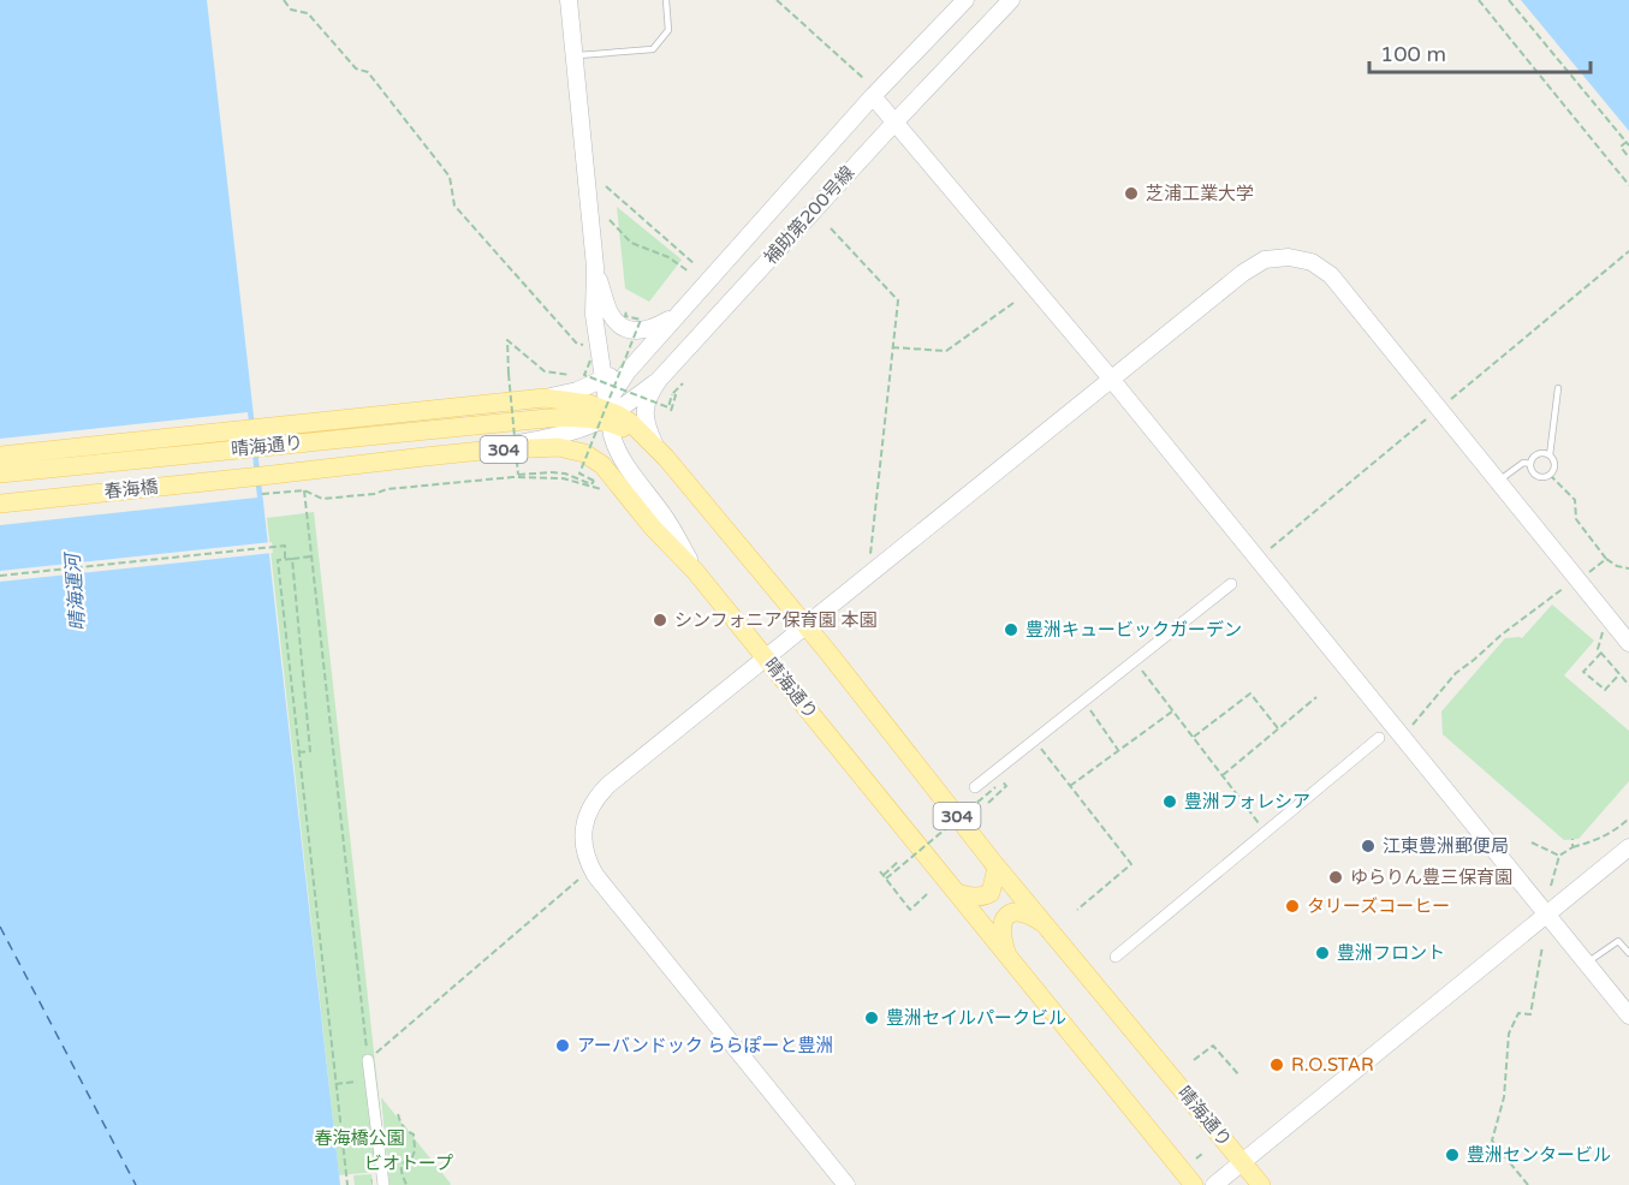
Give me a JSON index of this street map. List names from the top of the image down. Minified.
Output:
{"streets":{"main road":["晴海通り","304","春海橋"],"street":["補助第200号線"]},"crossings":[["補助第200号線","晴海通り"],["晴海通り","304"],["晴海通り","春海橋"]],"water":["晴海運河"],"parks":["春海橋公園","ビオトープ"],"places":["芝浦工業大学","シンフォニア保育園 本園","豊洲キュービックガーデン","豊洲フォレシア","江東豊洲郵便局","ゆらりん豊三保育園","タリーズコーヒー","豊洲フロント","豊洲セイルパークビル","アーバンドック ららぽーと豊洲","R.O.STAR","豊洲センタービル"],"scale_bar":"100 m"}
